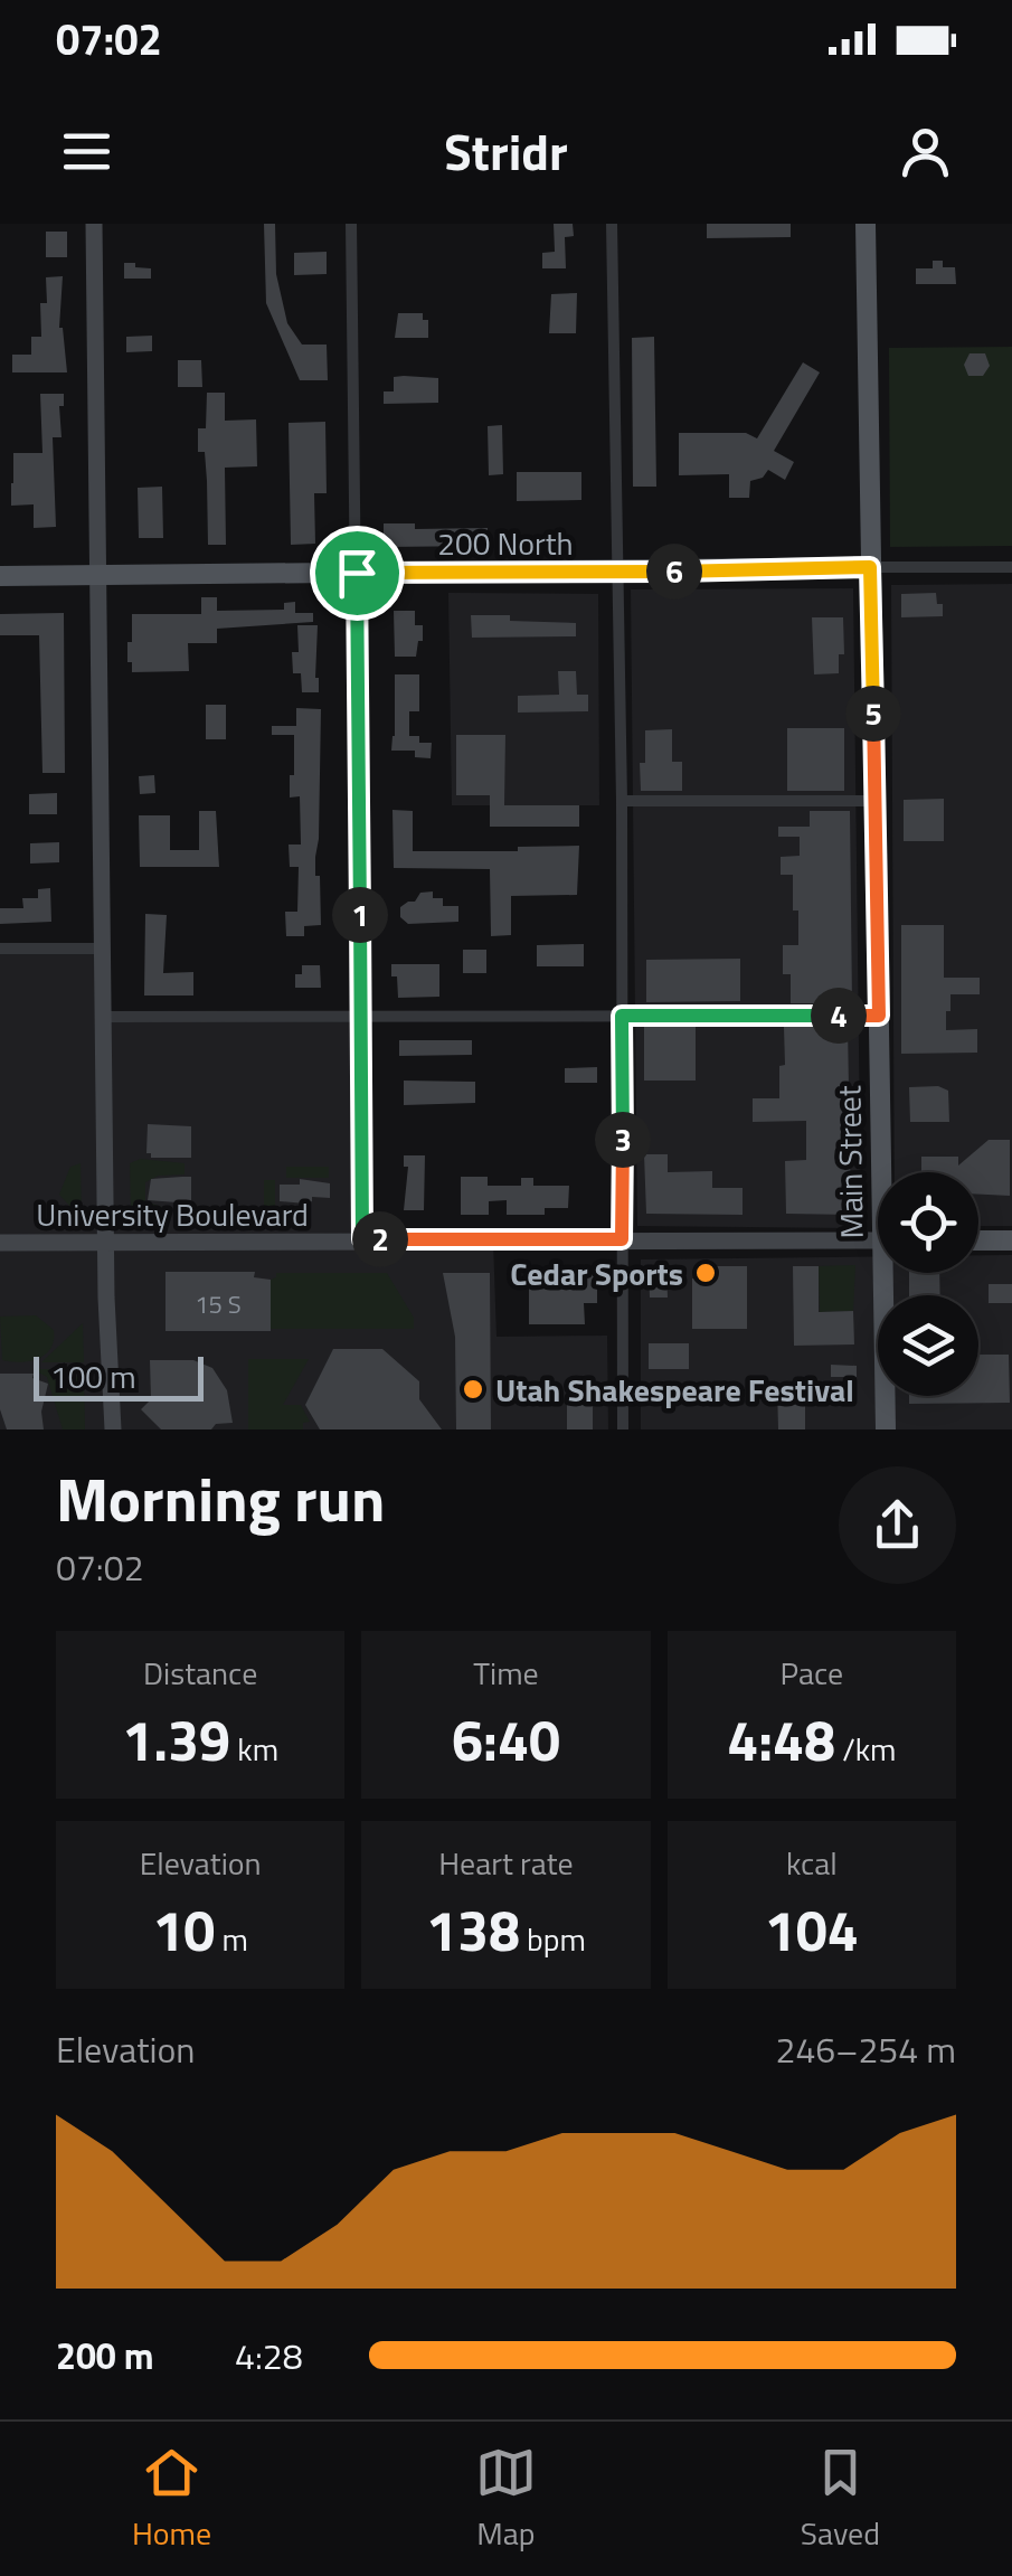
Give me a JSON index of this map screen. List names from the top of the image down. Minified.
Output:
{"streets":{"main road":["200 North","Main Street"],"street":["University Boulevard"]},"crossings":[["200 North","Main Street"]],"places":["Cedar Sports","Utah Shakespeare Festival"],"house_numbers":["15 S"],"scale_bar":"100 m","page":{"status":"07:02","header":"Stridr","pins":["6","5","1","4","3","2"],"scale":"100 m","heading":["Morning run","07:02"],"stats":[["Distance","1.39 km"],["Time","6:40"],["Pace","4:48 /km"],["Elevation","10 m"],["Heart rate","138 bpm"],["kcal","104"]],"chart":["Elevation","246–254 m"],"list":[{"name":"200 m","note":"4:28"}],"tabs":["Home","Map","Saved"]}}
